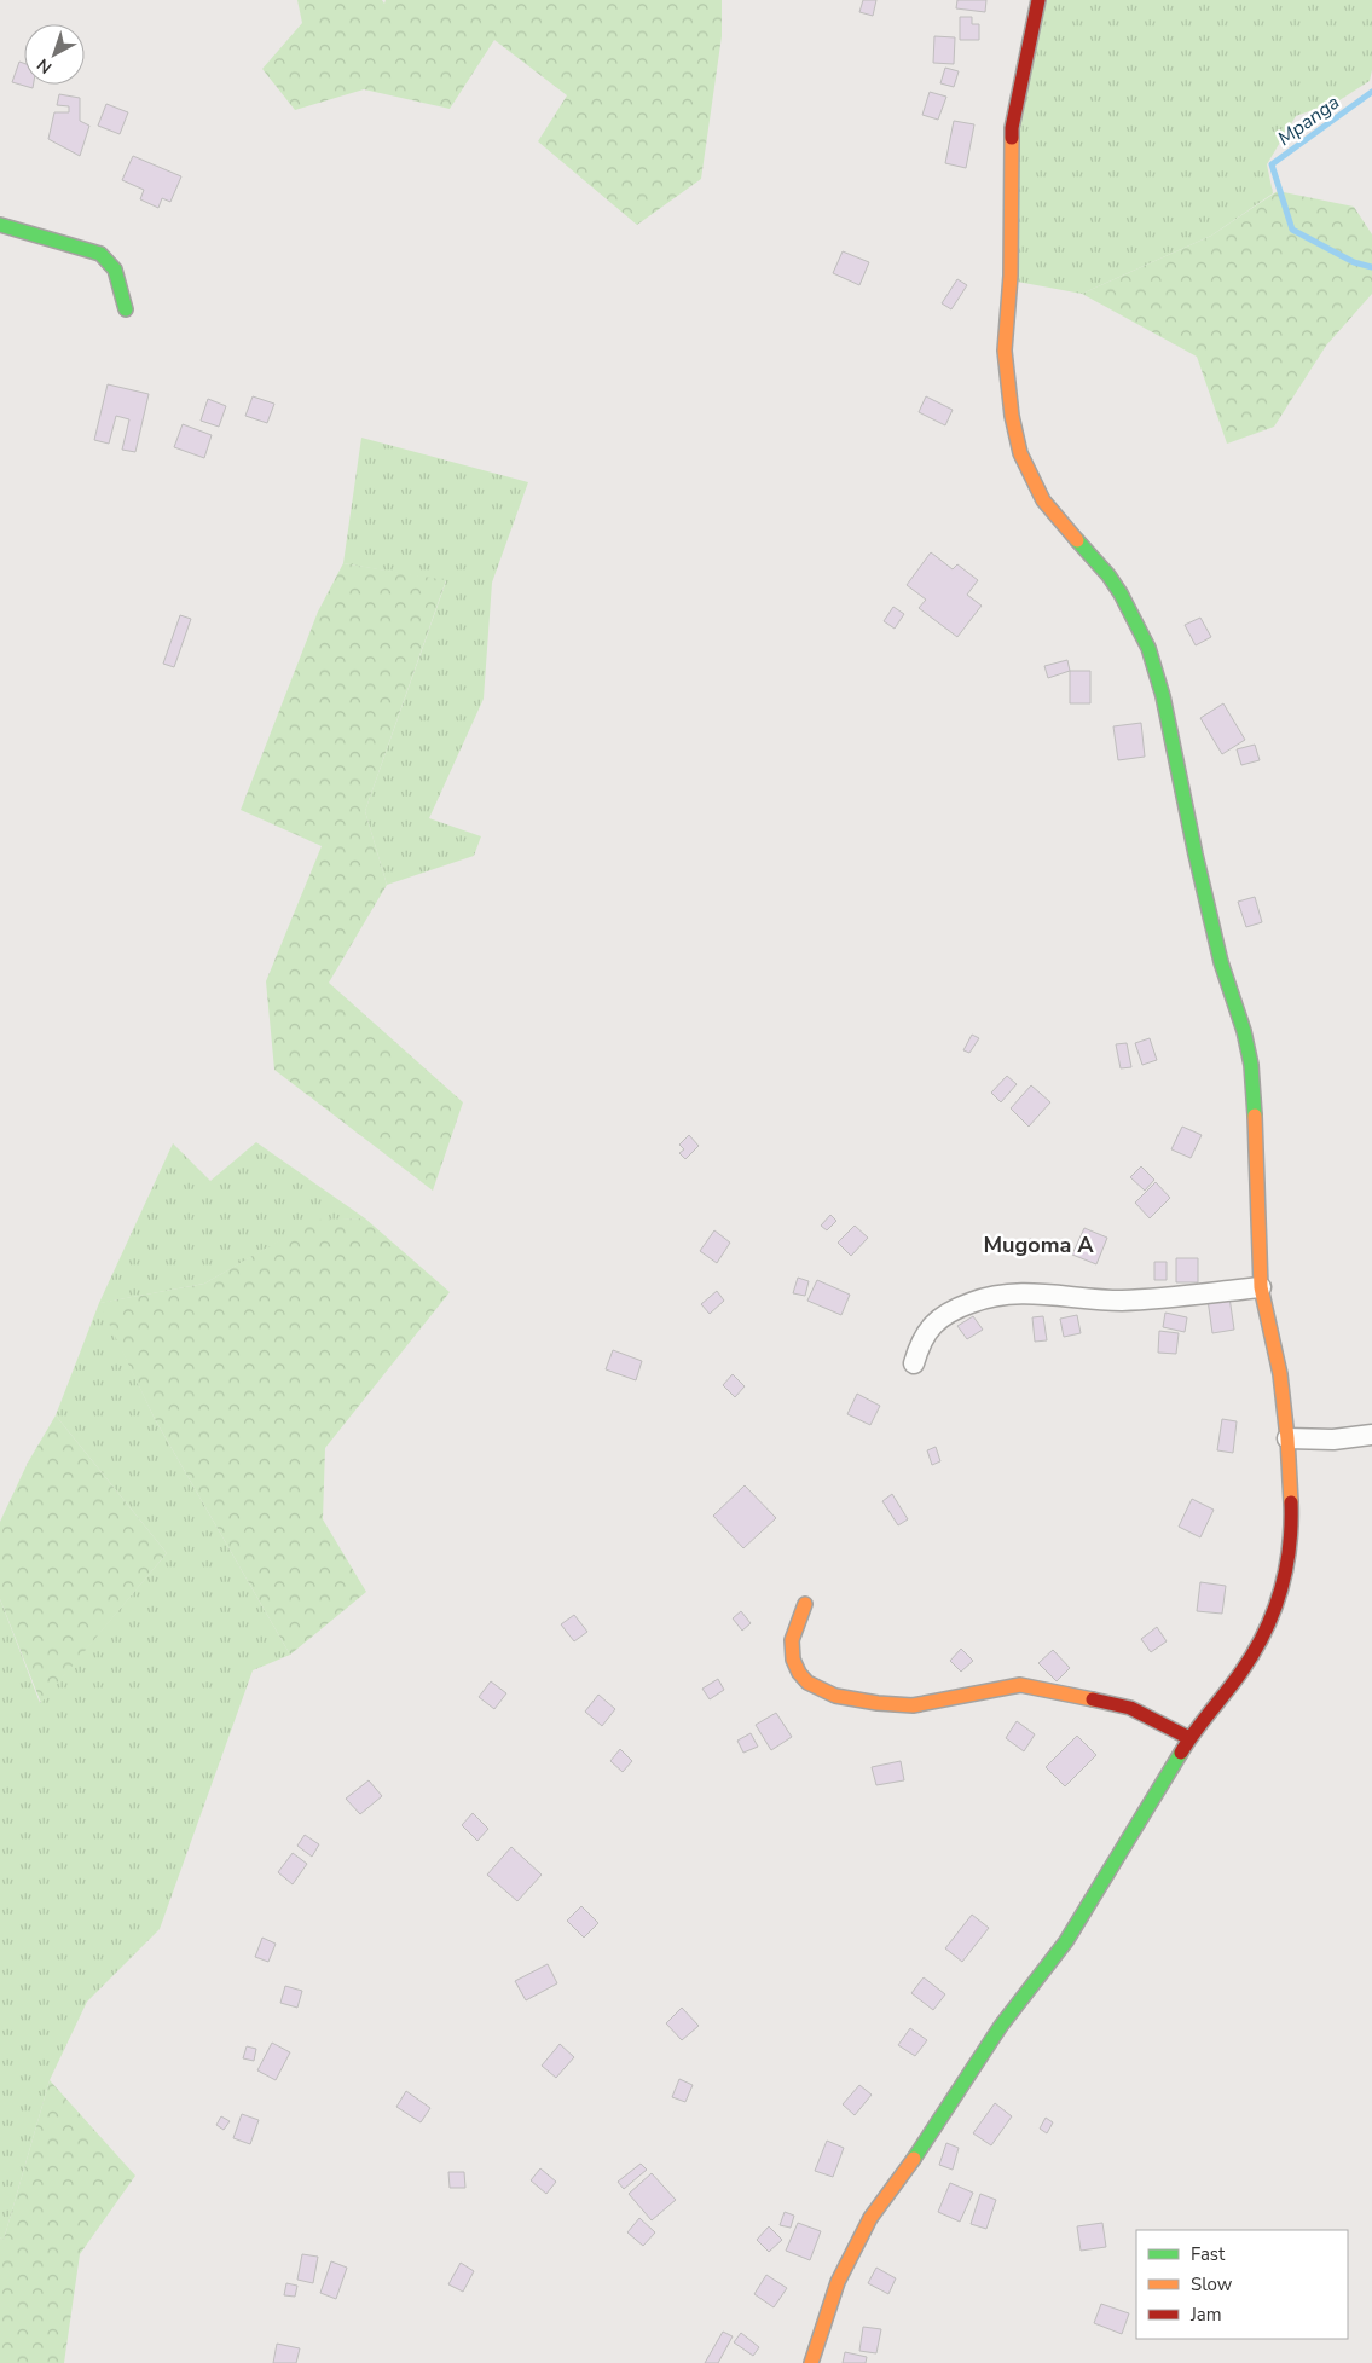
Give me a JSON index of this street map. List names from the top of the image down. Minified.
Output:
{"districts":["Mugoma A"],"water":["Mpanga"],"legend":["Fast","Slow","Jam"],"north":"bottom left"}
